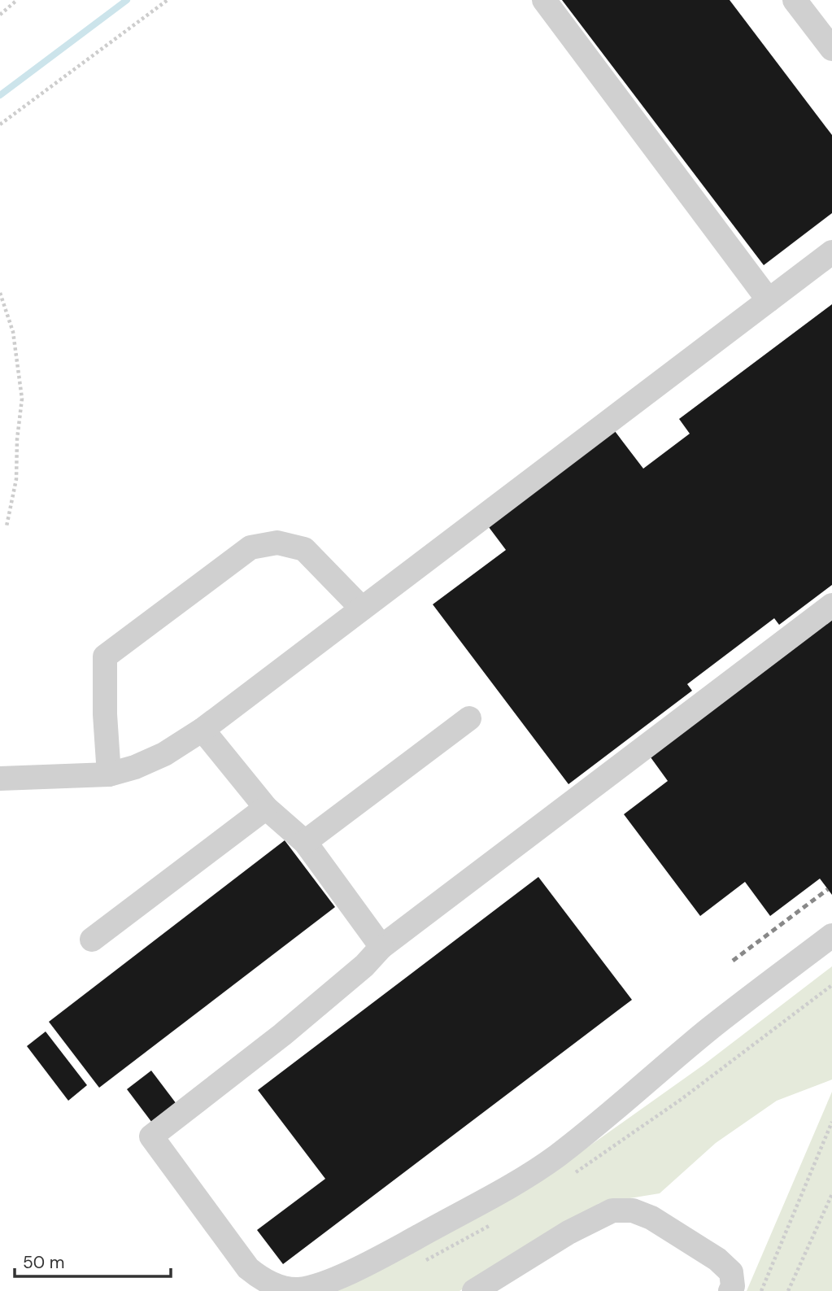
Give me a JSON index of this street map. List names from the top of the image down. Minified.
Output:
{"scale_bar":"50 m"}
